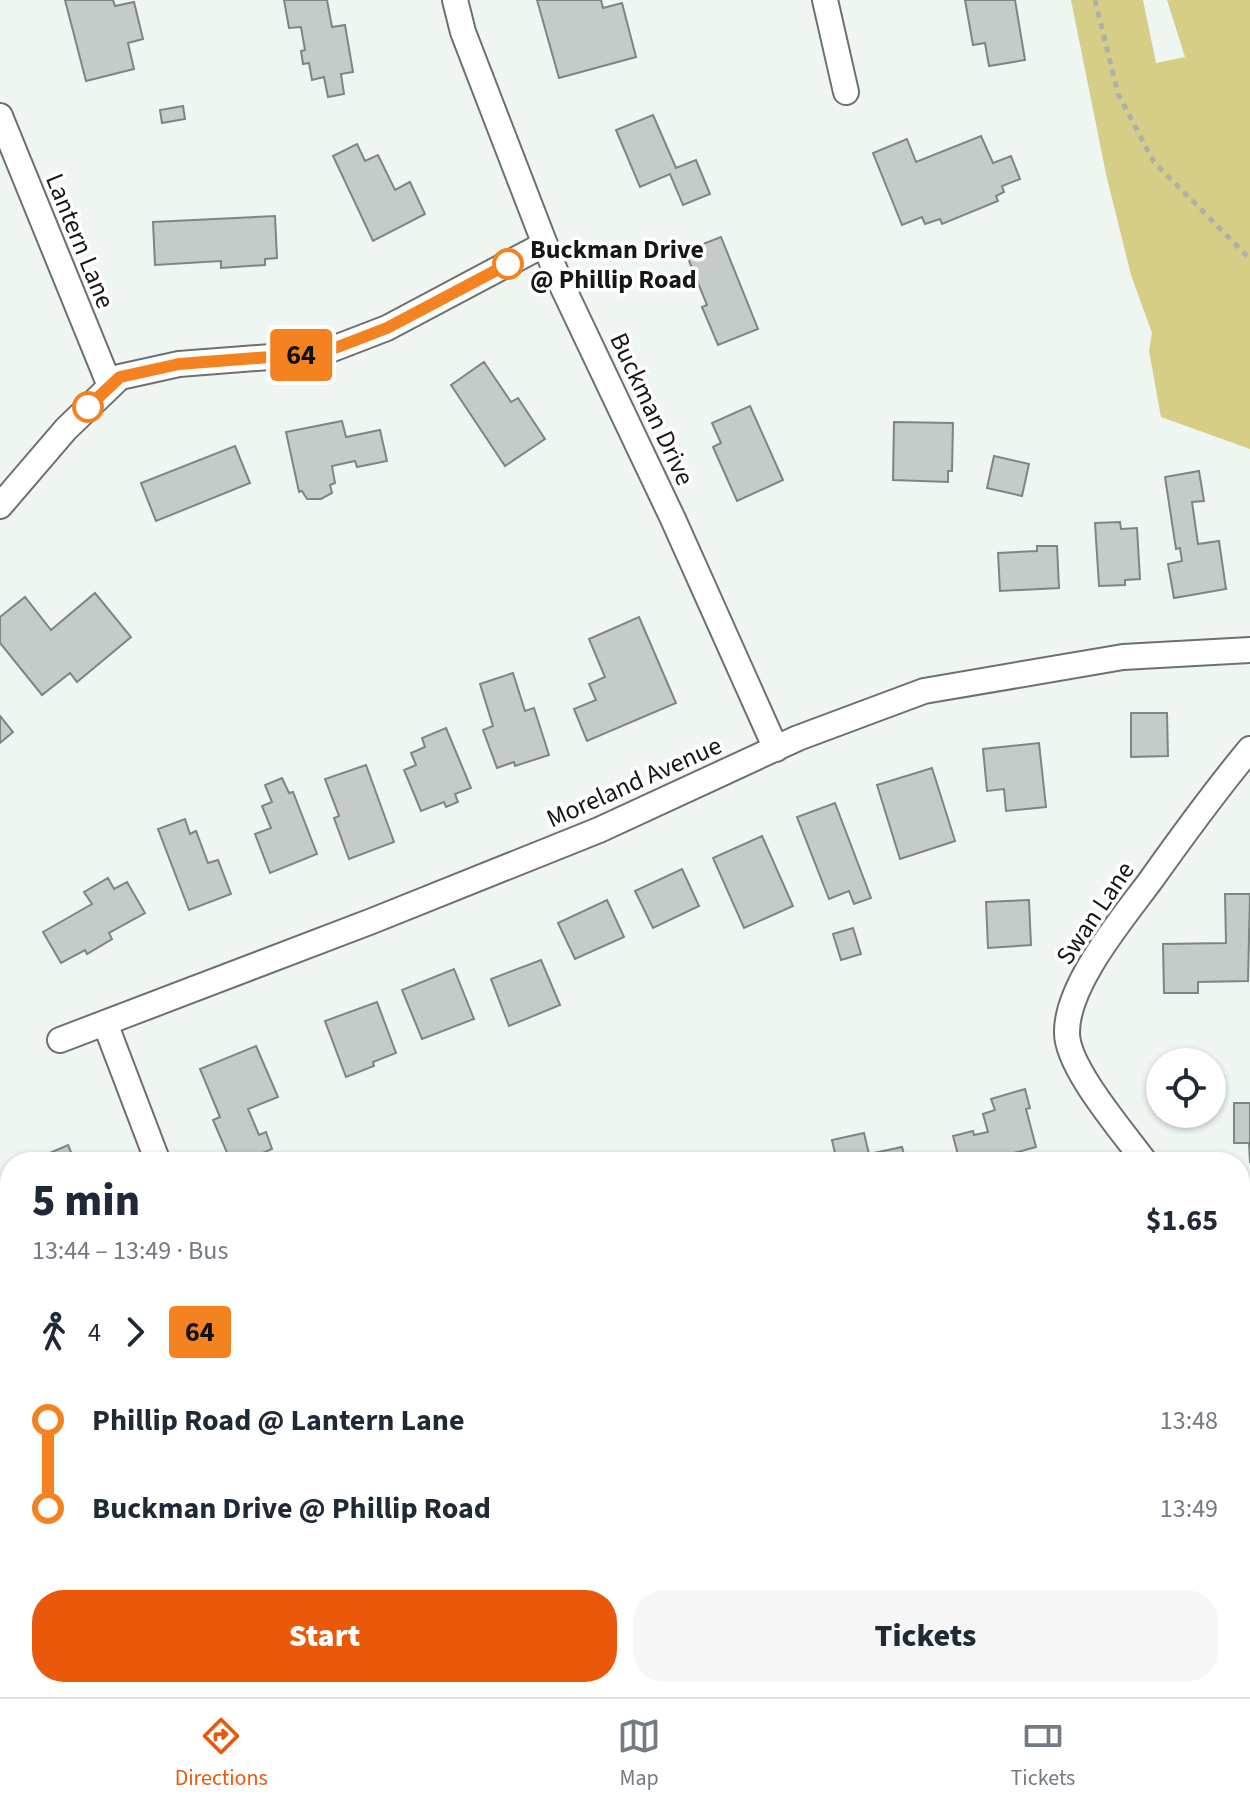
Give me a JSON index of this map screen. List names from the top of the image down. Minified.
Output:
{"streets":{"street":["Lantern Lane","Buckman Drive","Moreland Avenue","Swan Lane"]},"crossings":[["Buckman Drive","Moreland Avenue"]],"places":["Buckman Drive @ Phillip Road"],"lines":["bus line 64"],"page":{"on_map":"64","heading":["5 min","13:44 – 13:49 · Bus","$1.65"],"legs":["4","64"],"list":[{"name":"Phillip Road @ Lantern Lane","value":"13:48"},{"name":"Buckman Drive @ Phillip Road","value":"13:49"}],"buttons":["Start","Tickets"],"tabs":["Directions","Map","Tickets"]}}
